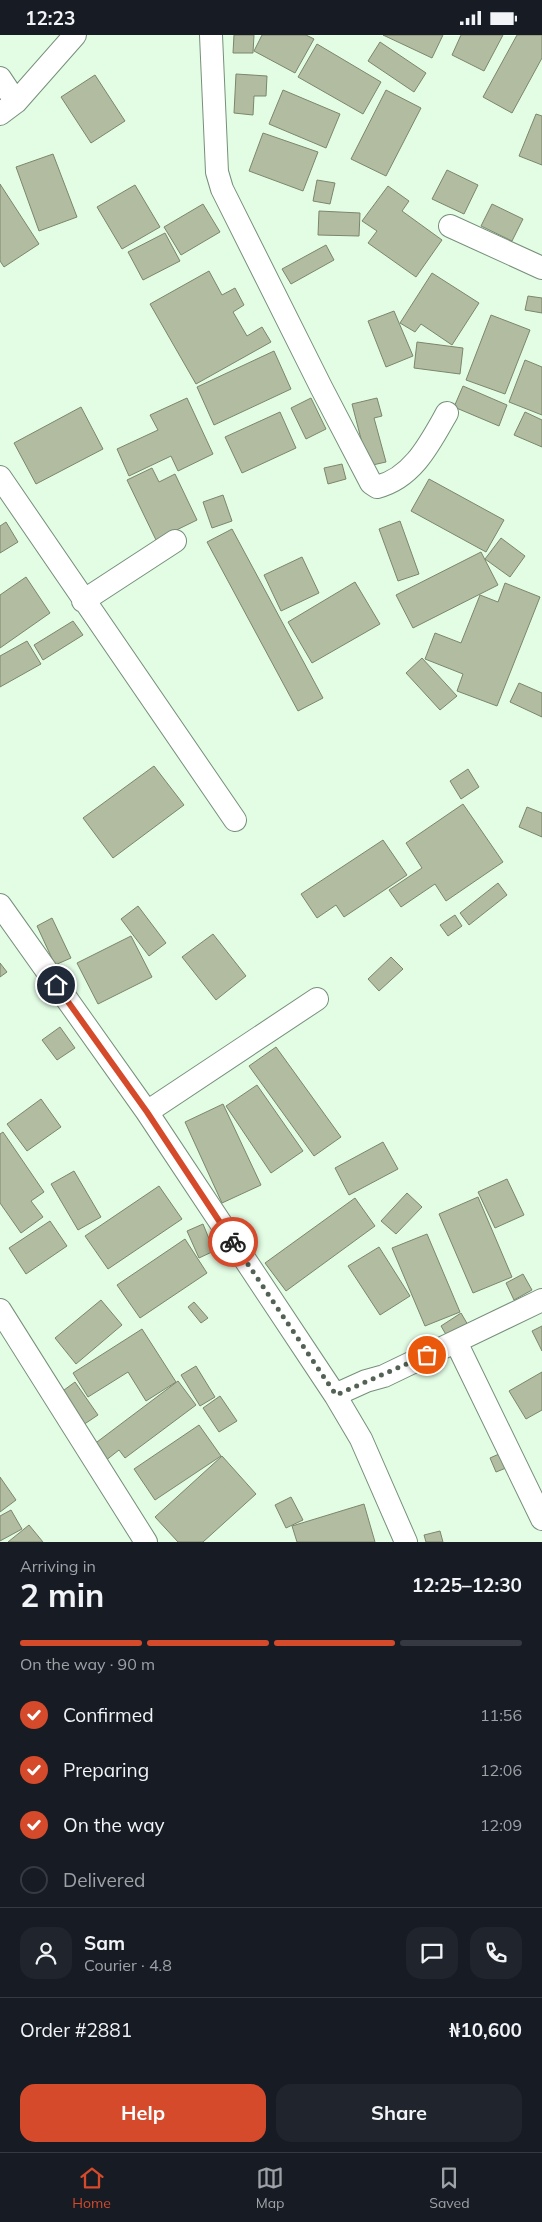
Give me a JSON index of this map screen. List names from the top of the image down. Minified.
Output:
{"page":{"status":"12:23","heading":["2 min","Arriving in","12:25–12:30"],"panel":["Sam","Courier · 4.8","Order #2881","₦10,600"],"bar":"On the way · 90 m","list":[["Confirmed","11:56"],["Preparing","12:06"],["On the way","12:09"],"Delivered"],"buttons":["Help","Share"],"tabs":["Home","Map","Saved"]}}
